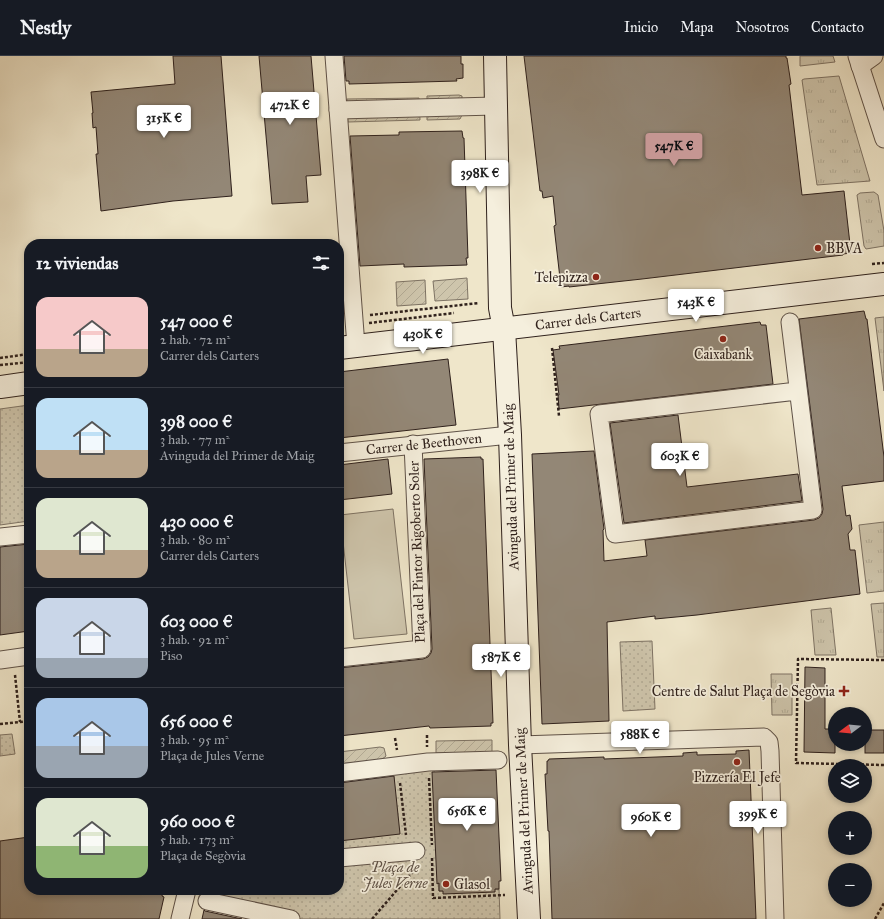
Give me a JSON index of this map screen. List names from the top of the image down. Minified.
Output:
{"streets":{"street":["Carrer dels Carters","Carrer de Beethoven","Avinguda del Primer de Maig","Plaça del Pintor Rigoberto Soler"]},"crossings":[["Carrer dels Carters","Avinguda del Primer de Maig"],["Carrer de Beethoven","Avinguda del Primer de Maig"],["Carrer de Beethoven","Plaça del Pintor Rigoberto Soler"]],"parks":["Plaça de Jules Verne"],"places":{"other":["BBVA","Telepizza","Caixabank","Pizzería El Jefe","Glasol"],"health":["Centre de Salut Plaça de Segòvia"]},"north":"left","page":{"header":"Nestly","nav":["Inicio","Mapa","Nosotros","Contacto"],"price":["472K €","315K €","547K €","398K €","543K €","430K €","603K €","587K €","588K €","656K €","399K €","960K €"],"heading":"12 viviendas","list":[{"name":"547 000 €","note":"2 hab. · 72 m² · Carrer dels Carters"},{"name":"398 000 €","note":"3 hab. · 77 m² · Avinguda del Primer de Maig"},{"name":"430 000 €","note":"3 hab. · 80 m² · Carrer dels Carters"},{"name":"603 000 €","note":"3 hab. · 92 m² · Piso"},{"name":"656 000 €","note":"3 hab. · 95 m² · Plaça de Jules Verne"},{"name":"960 000 €","note":"5 hab. · 173 m² · Plaça de Segòvia"}],"map_buttons":["+","−"]}}
